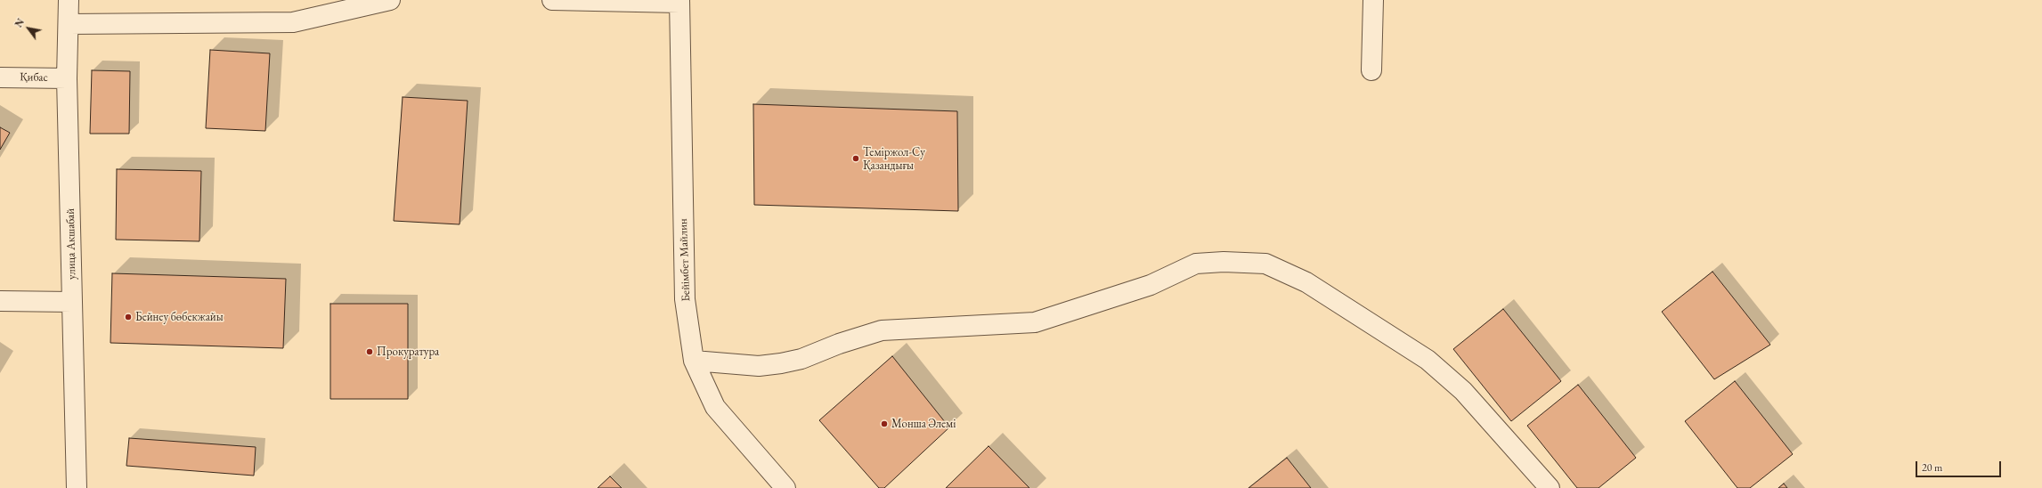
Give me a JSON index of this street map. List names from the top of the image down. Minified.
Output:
{"streets":{"street":["Қибас","улица Акшабай","Бейімбет Майлин"]},"crossings":[["Қибас","улица Акшабай"]],"places":["Теміржол-Су Қазандығы","Бейнеу бөбекжайы","Прокуратура","Монша Әлемі"],"scale_bar":"20 m","north":"top left"}
